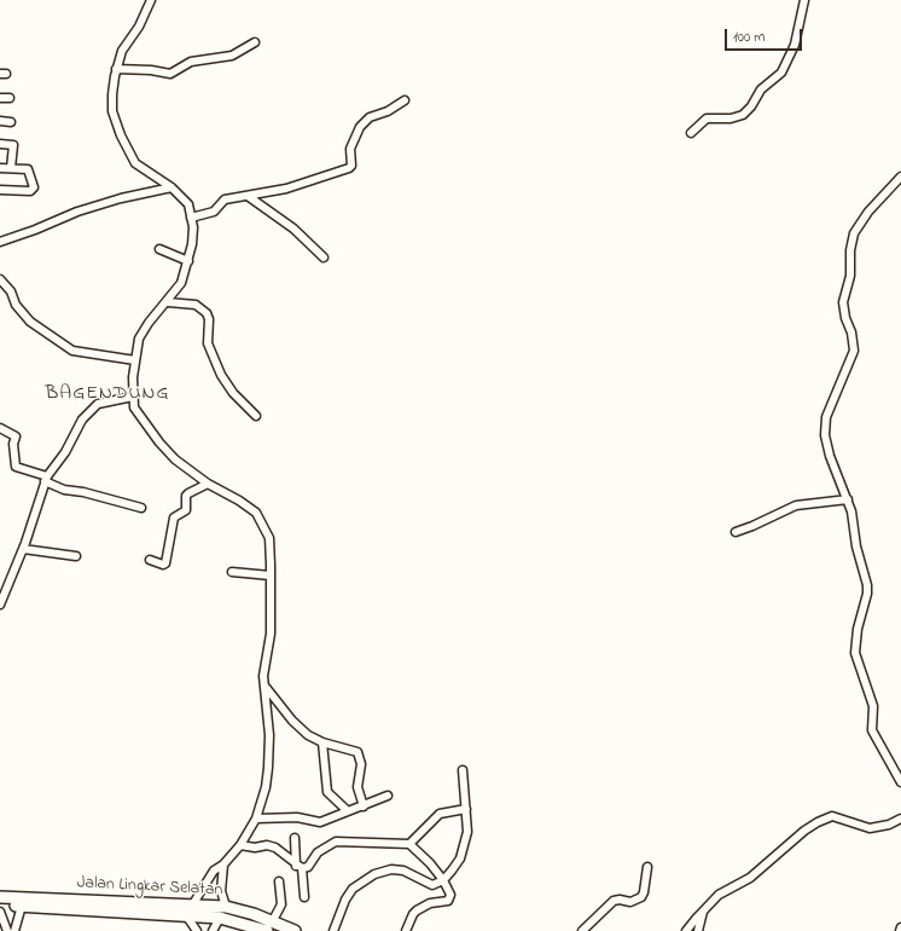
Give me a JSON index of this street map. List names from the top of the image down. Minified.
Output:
{"streets":{"highway":["Jalan Lingkar Selatan"]},"districts":["BAGENDUNG"],"scale_bar":"100 m"}
